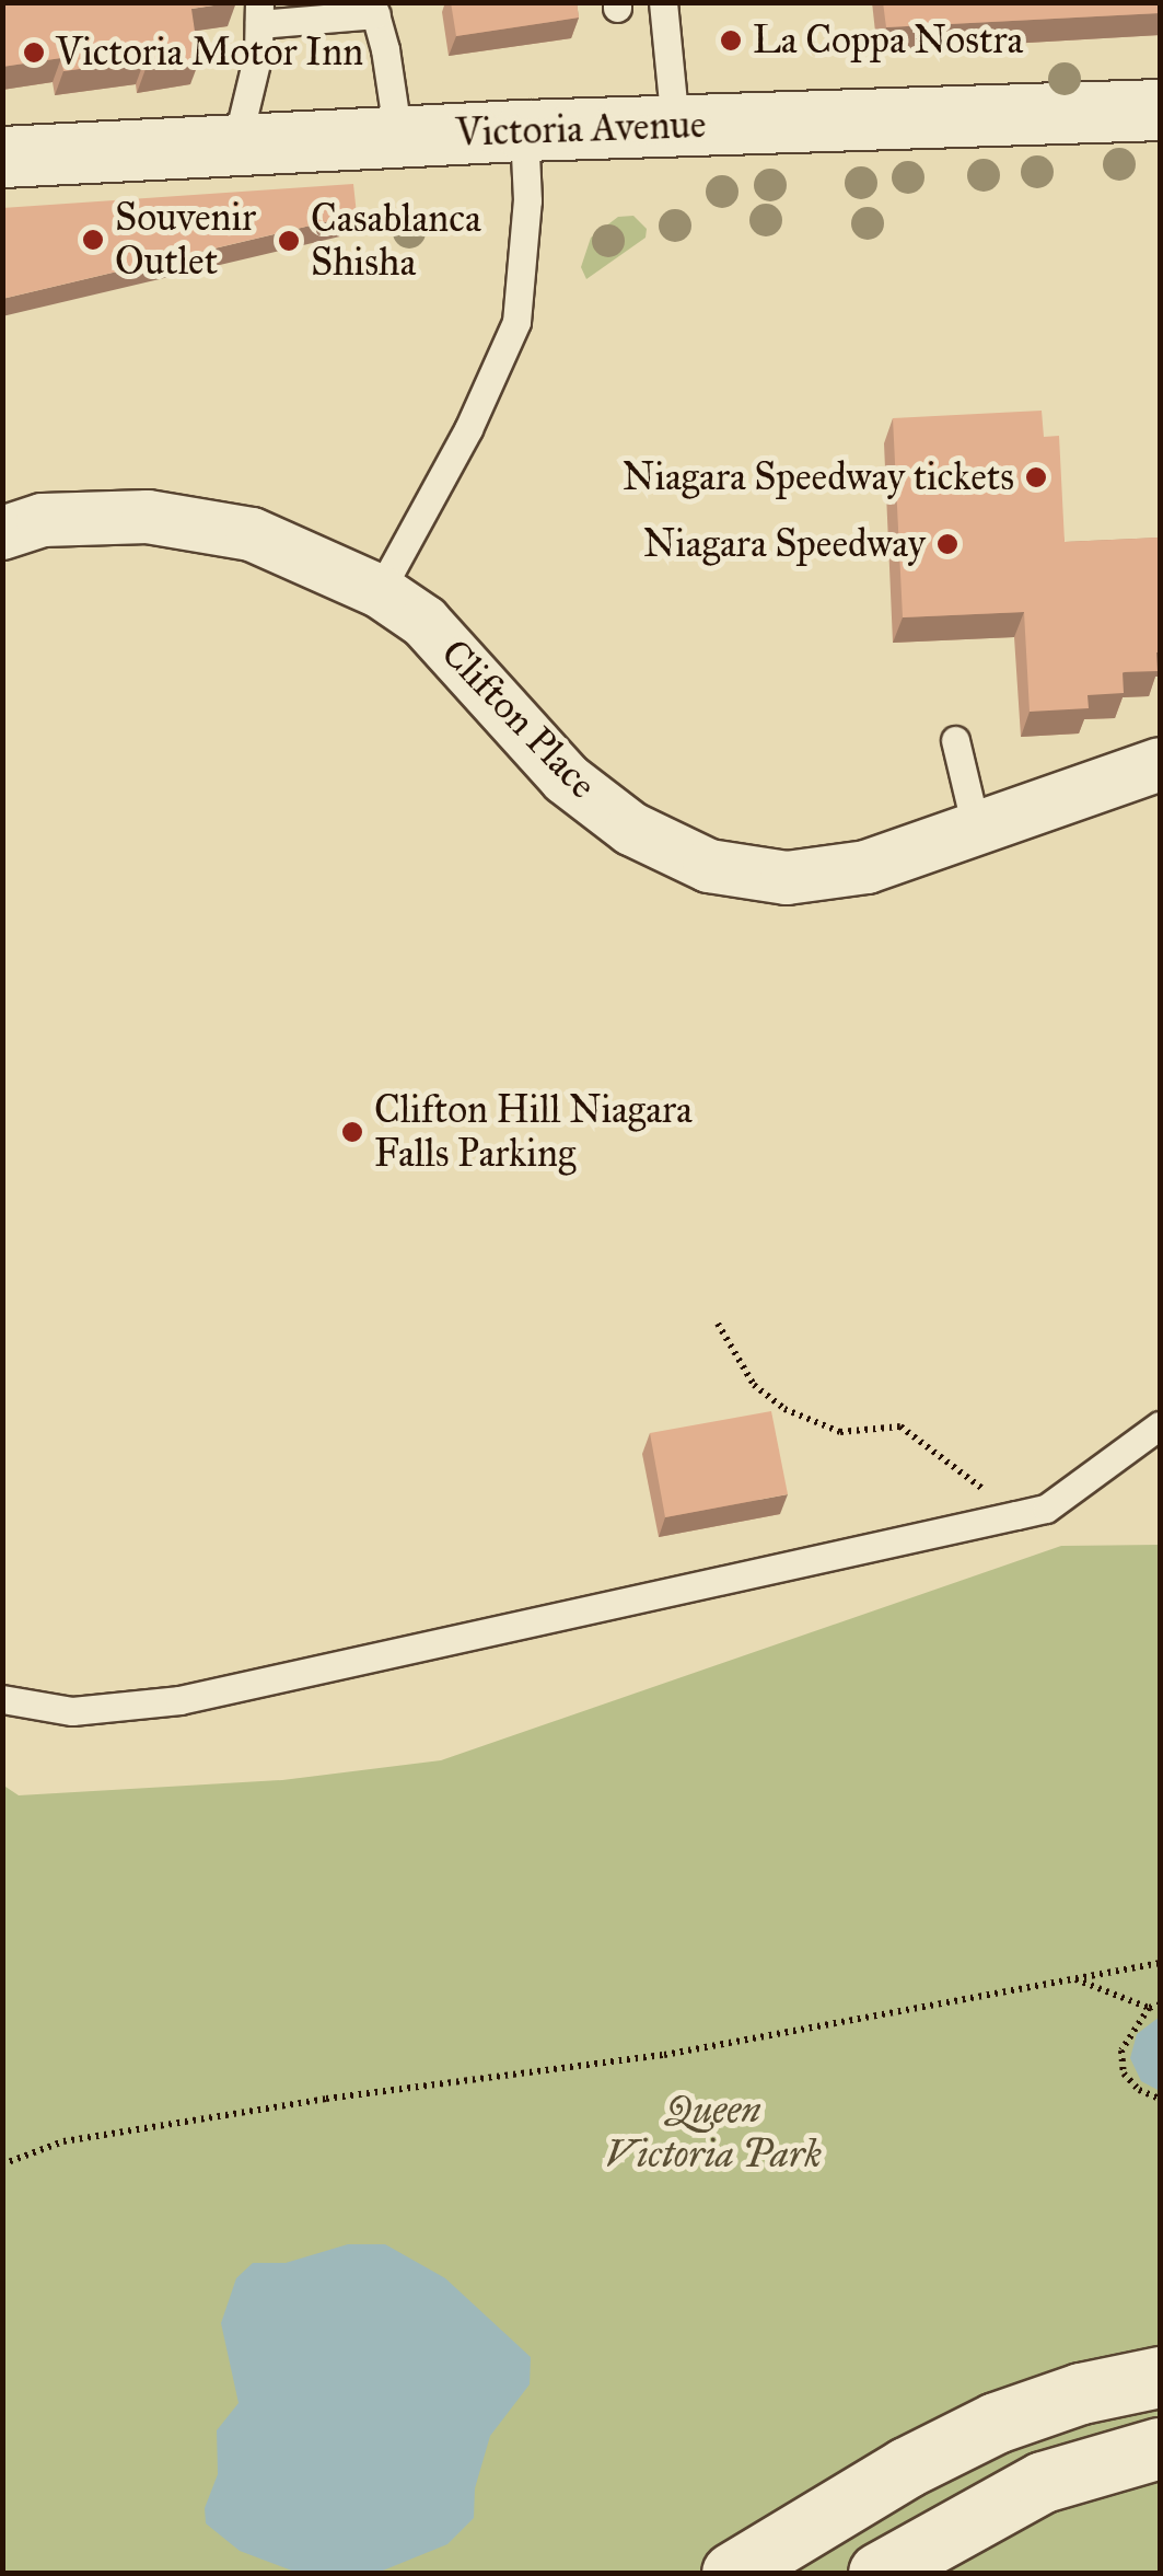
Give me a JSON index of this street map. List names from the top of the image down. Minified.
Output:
{"streets":{"main road":["Victoria Avenue"],"street":["Clifton Place"]},"parks":["Queen Victoria Park"],"places":["La Coppa Nostra","Victoria Motor Inn","Souvenir Outlet","Casablanca Shisha","Niagara Speedway tickets","Niagara Speedway","Clifton Hill Niagara Falls Parking"]}
